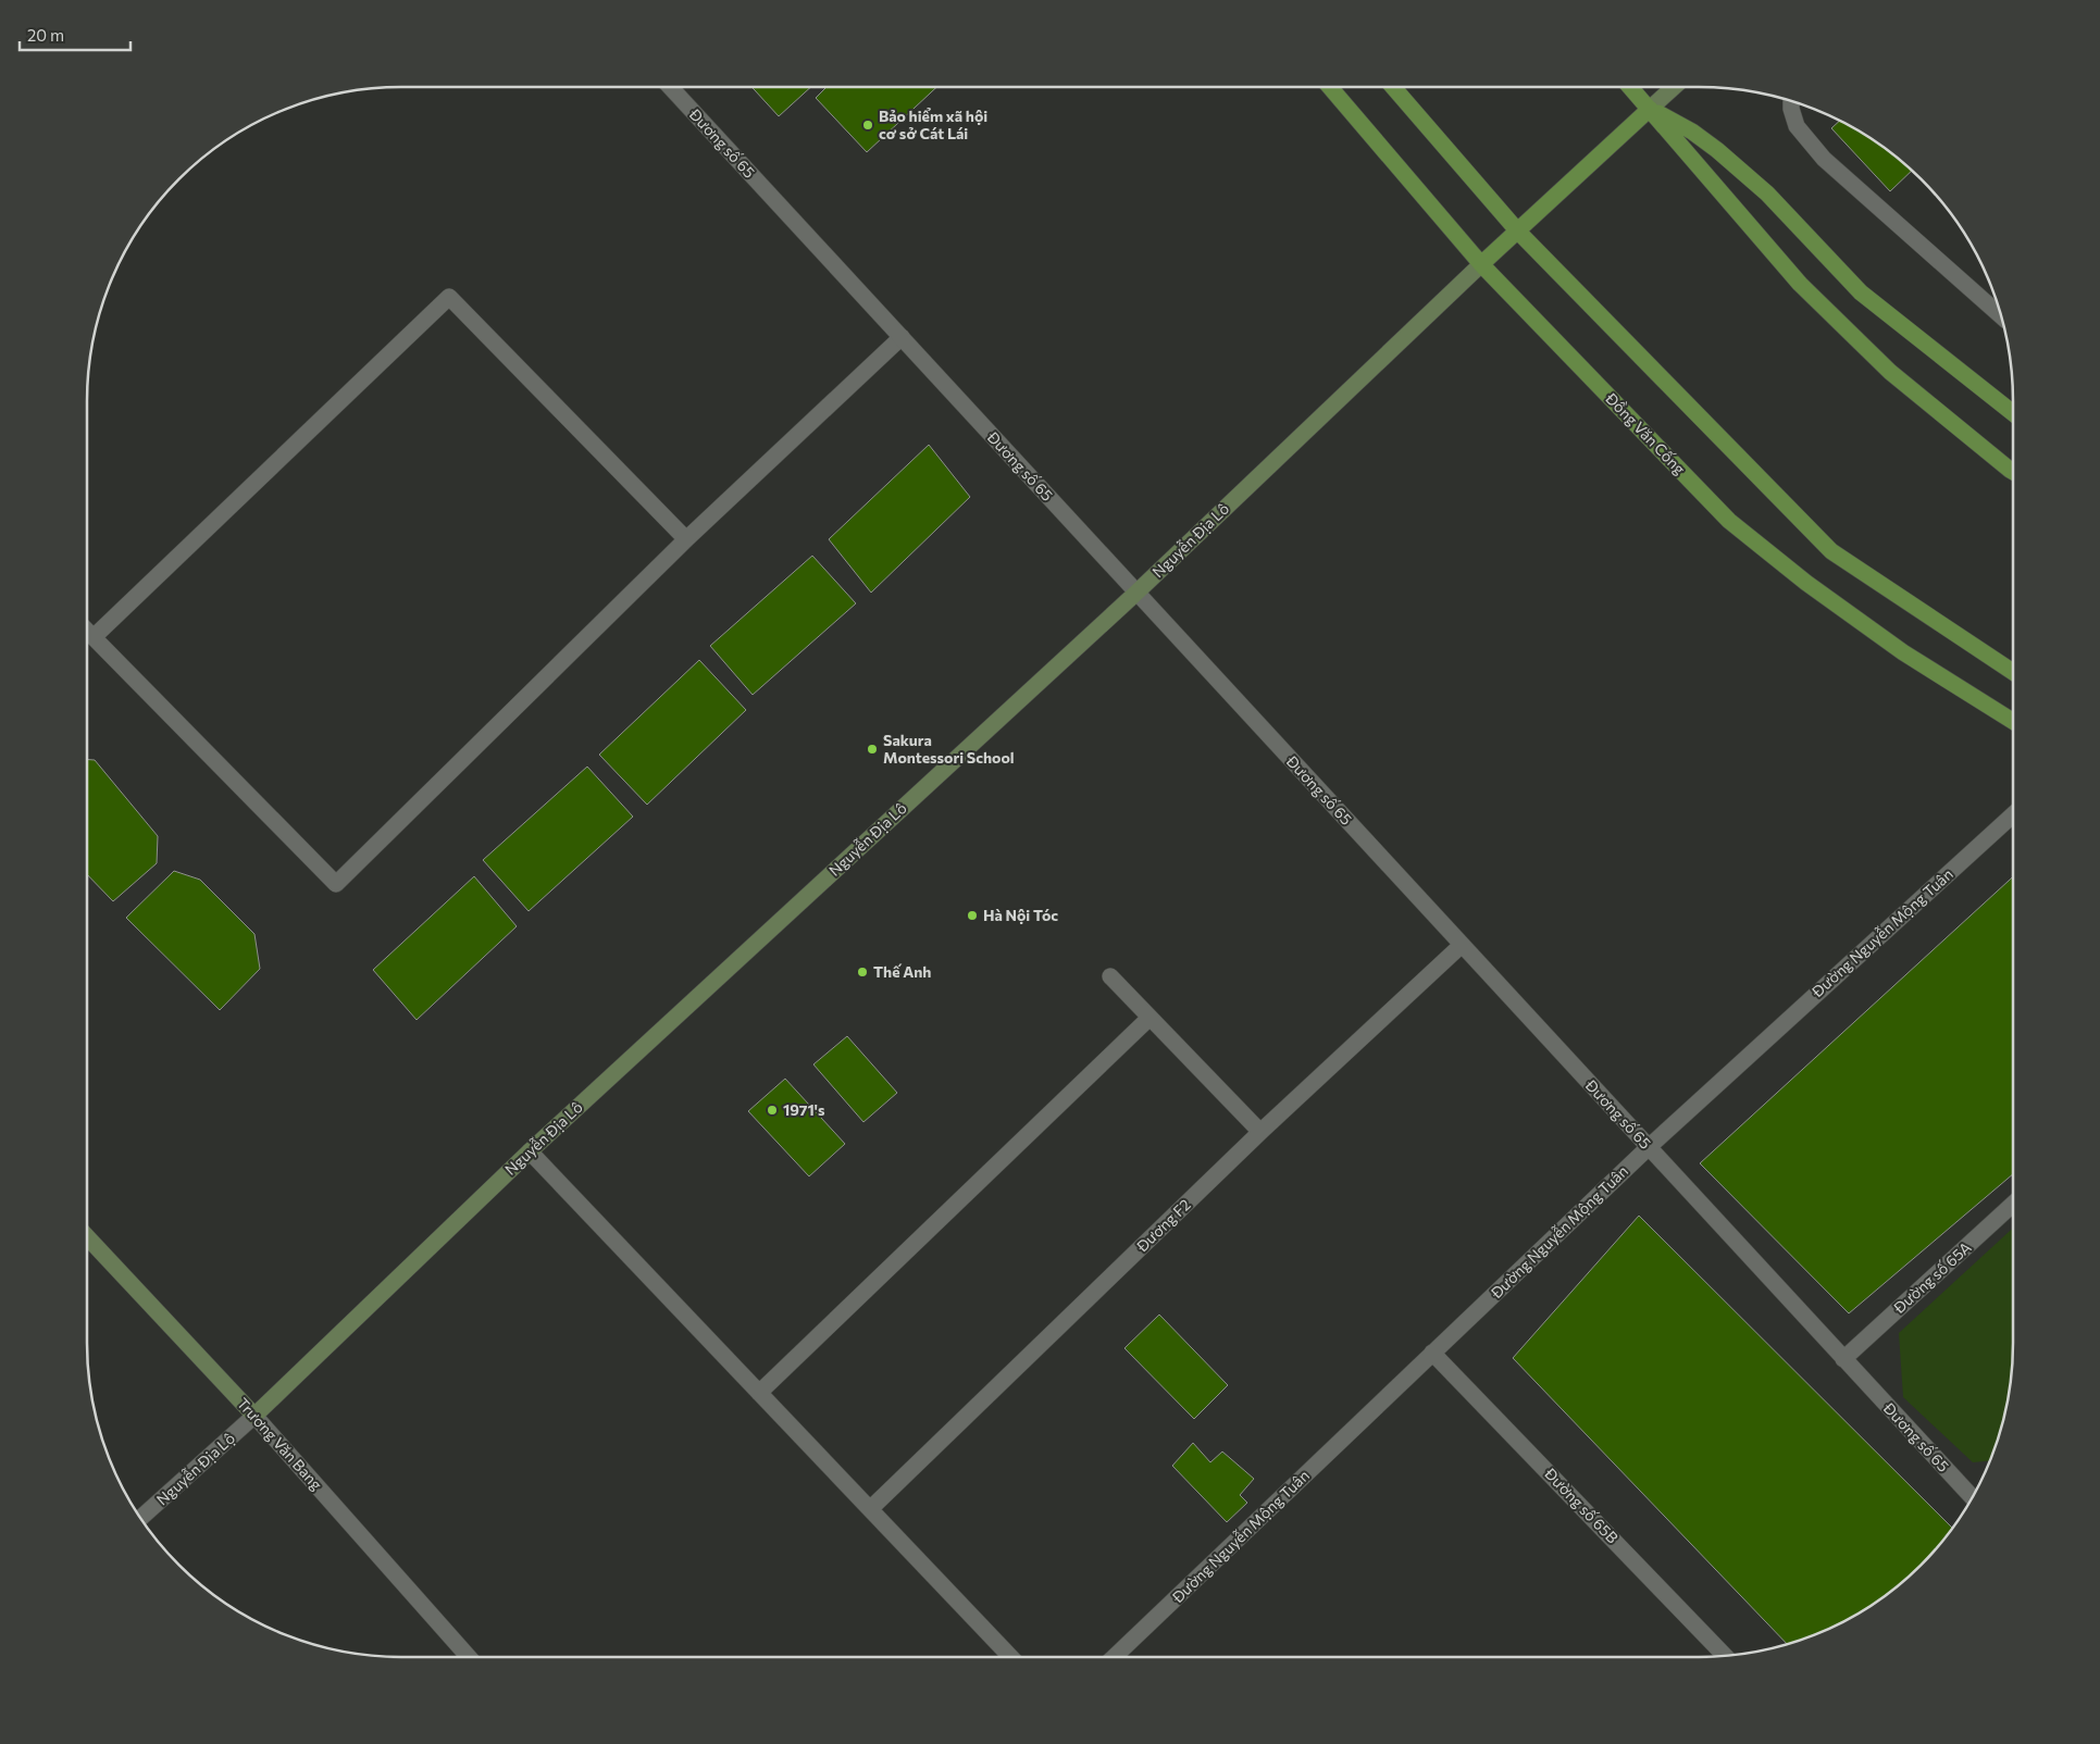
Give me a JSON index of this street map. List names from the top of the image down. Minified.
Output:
{"streets":{"main road":["Đồng Văn Cống"],"street":["Đương số 65","Nguyễn Địa Lô","Đường Nguyễn Mộng Tuân","Đương F2","Đường số 65A","Trương Văn Bang","Nguyễn Địa Lộ","Đường số 65B"]},"crossings":[["Đương số 65","Nguyễn Địa Lô"],["Đương số 65","Đường Nguyễn Mộng Tuân"],["Đương số 65","Đương F2"],["Đương số 65","Đường số 65A"],["Đồng Văn Cống","Nguyễn Địa Lô"],["Nguyễn Địa Lô","Trương Văn Bang"],["Nguyễn Địa Lô","Nguyễn Địa Lộ"],["Đường Nguyễn Mộng Tuân","Đường số 65B"],["Trương Văn Bang","Nguyễn Địa Lộ"]],"places":["Bảo hiểm xã hội cơ sở Cát Lái","Sakura Montessori School","Hà Nội Tóc","Thế Anh","1971's"],"scale_bar":"20 m"}
